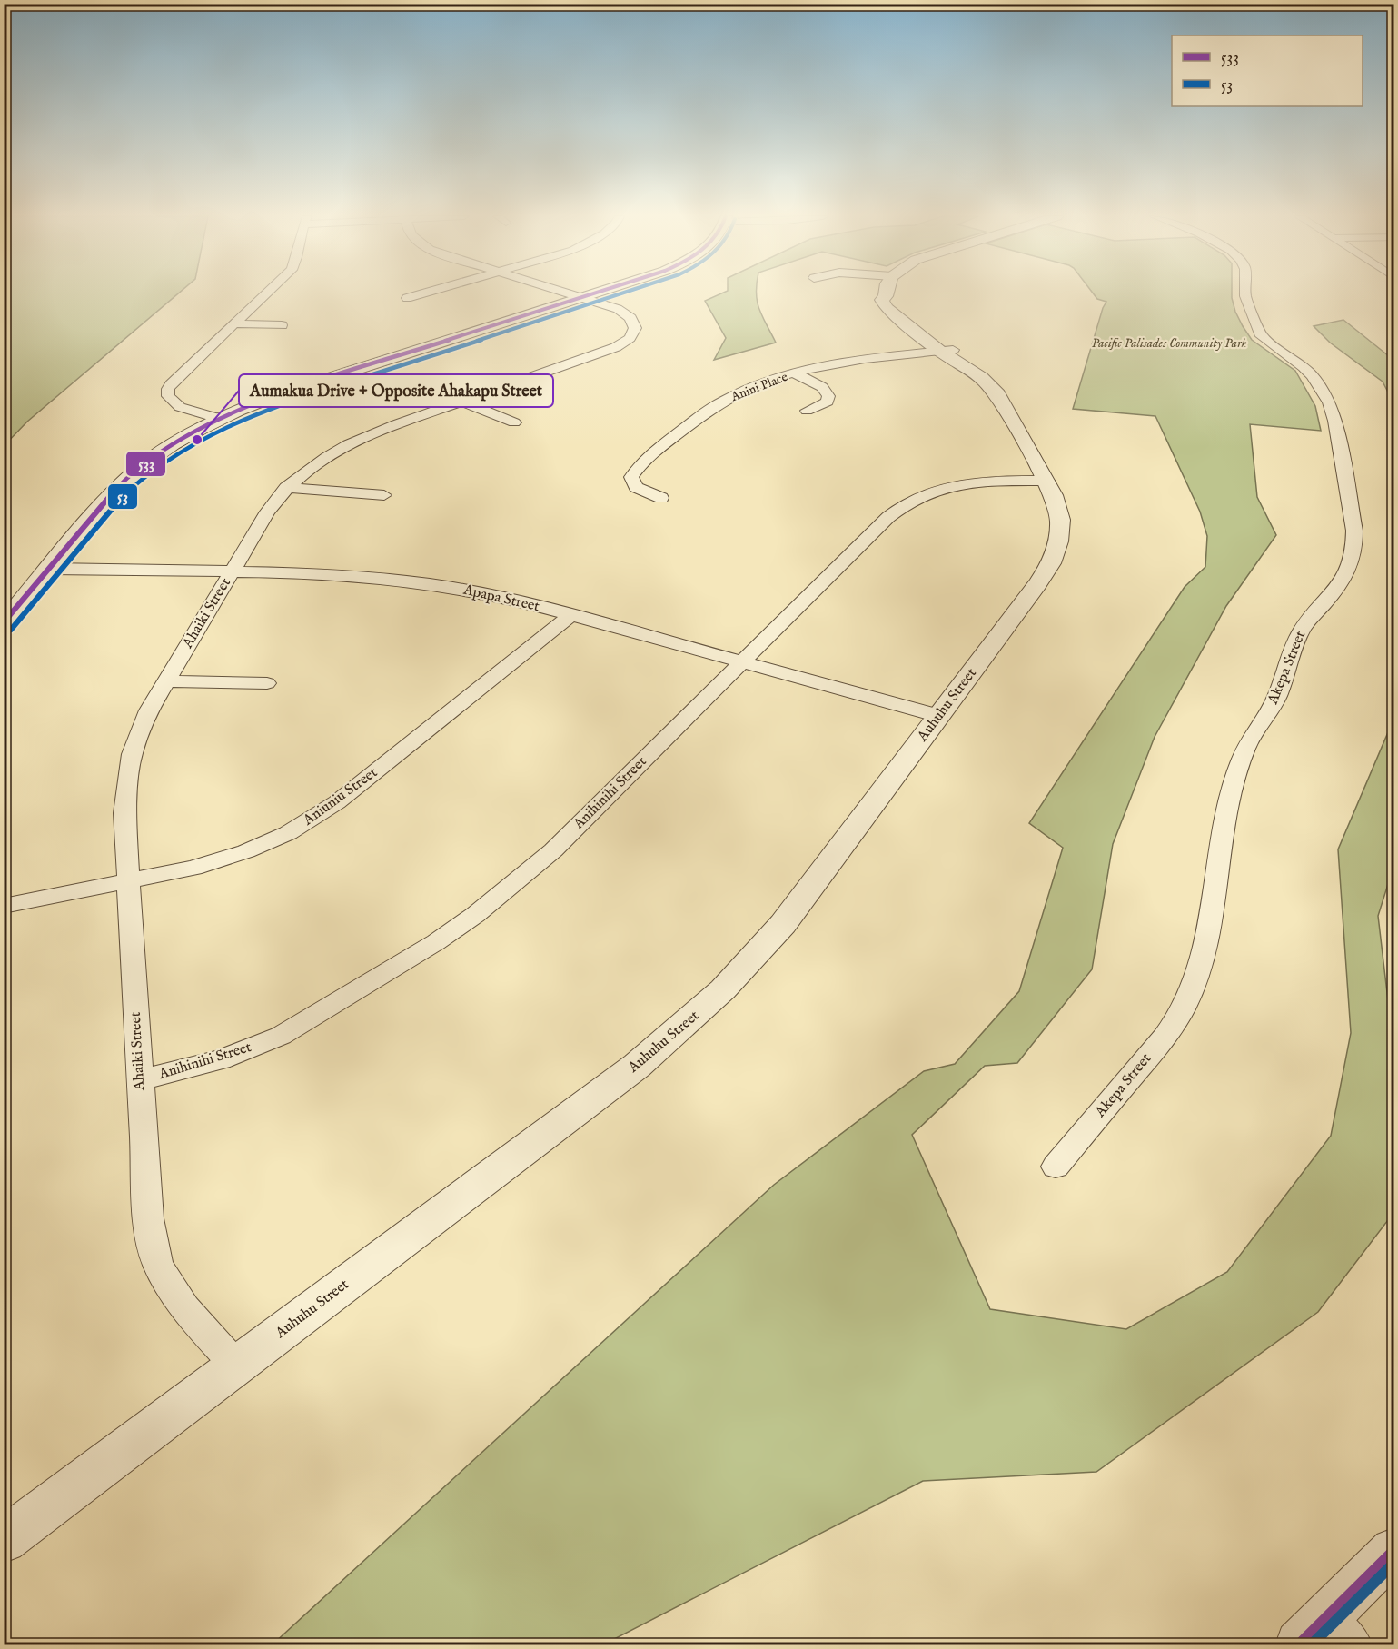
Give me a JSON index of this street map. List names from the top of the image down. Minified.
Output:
{"streets":{"street":["Anini Place","Apapa Street","Ahaiki Street","Akepa Street","Auhuhu Street","Anihinihi Street","Aniuniu Street"]},"crossings":[["Anini Place","Auhuhu Street"],["Apapa Street","Ahaiki Street"],["Apapa Street","Auhuhu Street"],["Apapa Street","Anihinihi Street"],["Apapa Street","Aniuniu Street"],["Ahaiki Street","Auhuhu Street"],["Ahaiki Street","Anihinihi Street"],["Ahaiki Street","Aniuniu Street"],["Auhuhu Street","Anihinihi Street"]],"parks":["Pacific Palisades Community Park"],"places":["Aumakua Drive + Opposite Ahakapu Street"],"lines":["transit line 533","transit line 53"],"legend":["533","53"]}
